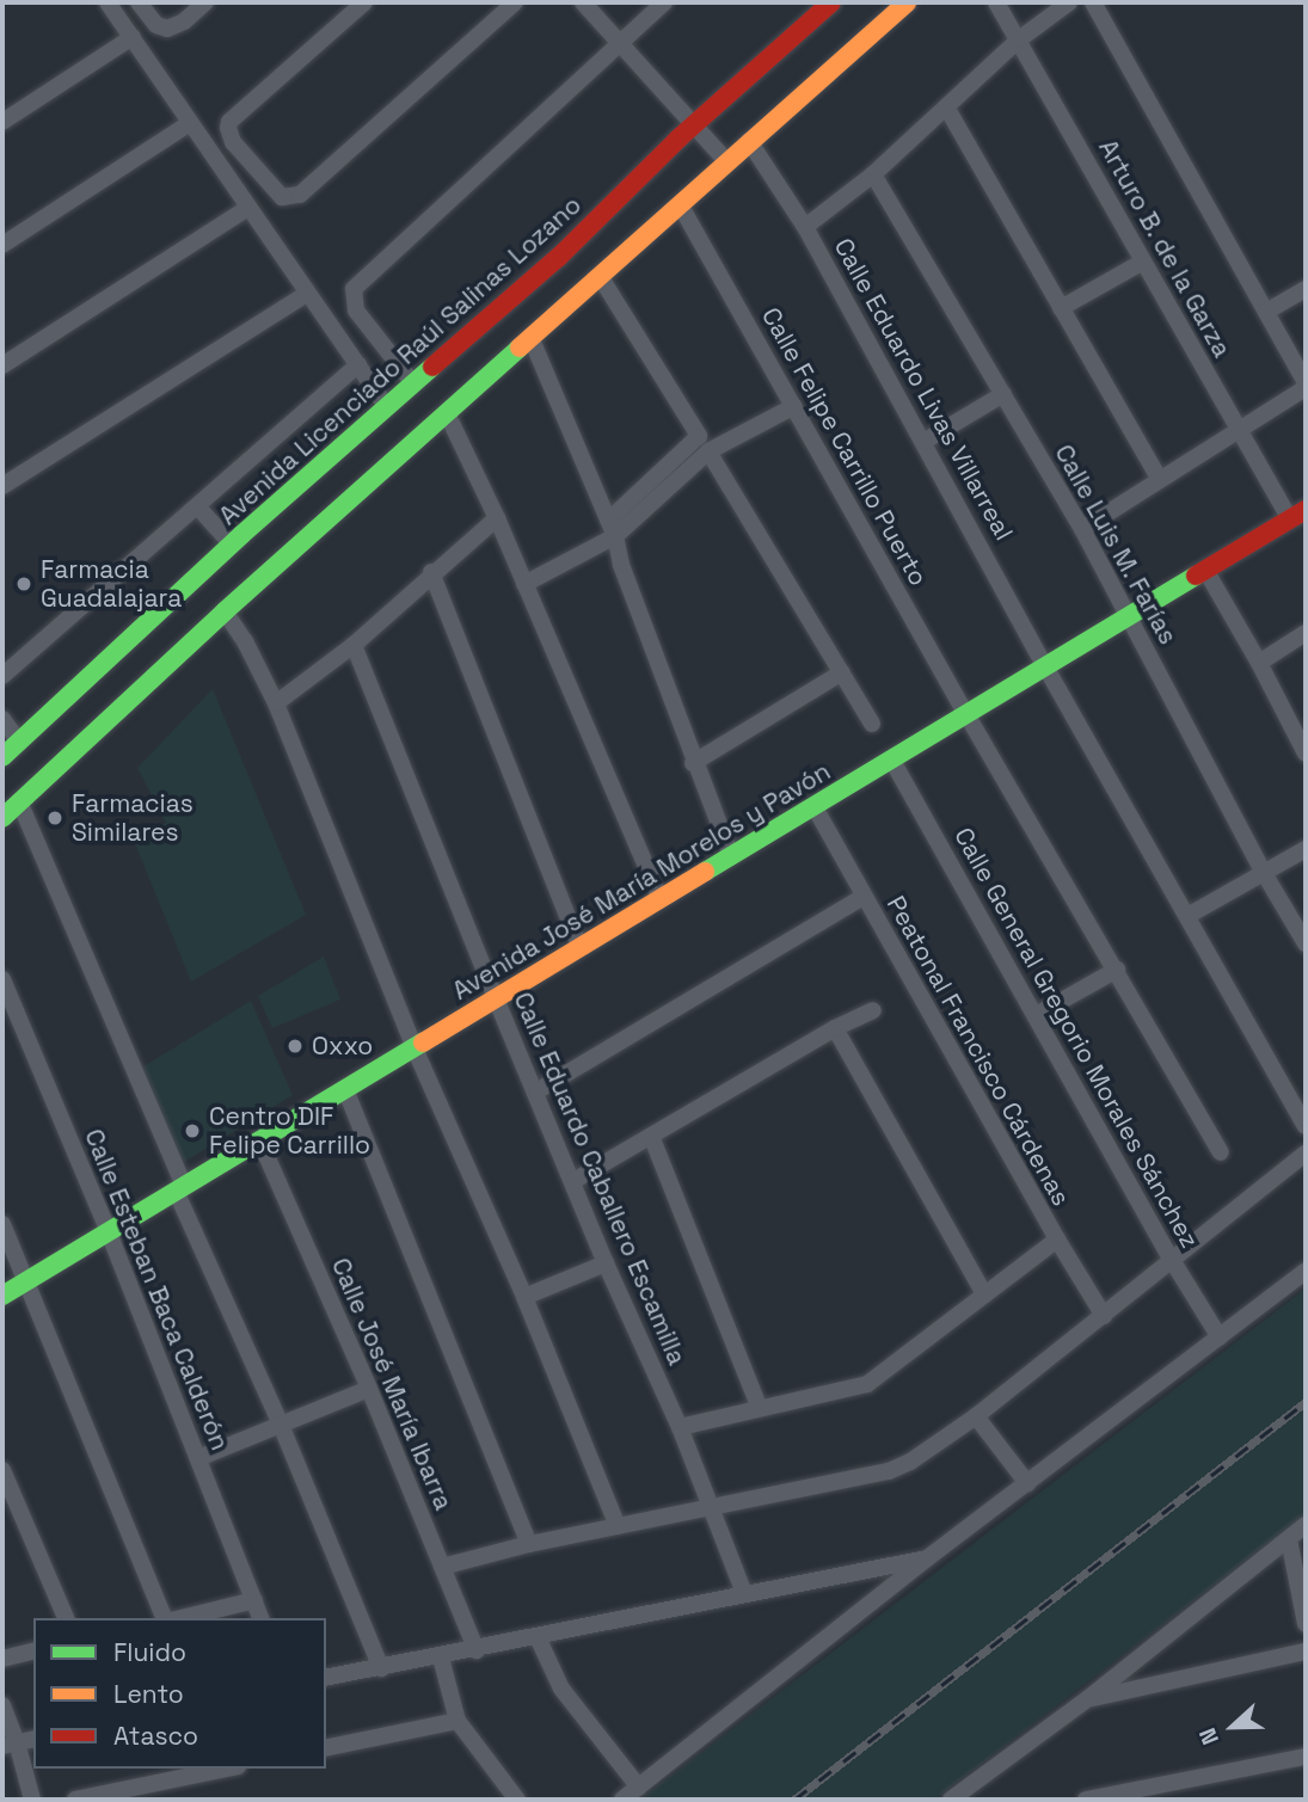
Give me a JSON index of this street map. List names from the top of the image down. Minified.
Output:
{"streets":{"main road":["Avenida Licenciado Raúl Salinas Lozano","Avenida José María Morelos y Pavón"],"street":["Arturo B. de la Garza","Calle Eduardo Livas Villarreal","Calle Felipe Carrillo Puerto","Calle Luis M. Farías","Calle General Gregorio Morales Sánchez","Peatonal Francisco Cárdenas","Calle Eduardo Caballero Escamilla","Calle Esteban Baca Calderón","Calle José María Ibarra"]},"crossings":[["Arturo B. de la Garza","Avenida José María Morelos y Pavón"],["Calle Eduardo Livas Villarreal","Avenida José María Morelos y Pavón"],["Calle Felipe Carrillo Puerto","Avenida José María Morelos y Pavón"],["Calle Luis M. Farías","Avenida José María Morelos y Pavón"],["Avenida José María Morelos y Pavón","Calle General Gregorio Morales Sánchez"],["Avenida José María Morelos y Pavón","Peatonal Francisco Cárdenas"],["Avenida José María Morelos y Pavón","Calle Eduardo Caballero Escamilla"],["Avenida José María Morelos y Pavón","Calle Esteban Baca Calderón"],["Avenida José María Morelos y Pavón","Calle José María Ibarra"]],"places":["Farmacia Guadalajara","Farmacias Similares","Oxxo","Centro DIF Felipe Carrillo"],"legend":["Fluido","Lento","Atasco"],"north":"left"}
